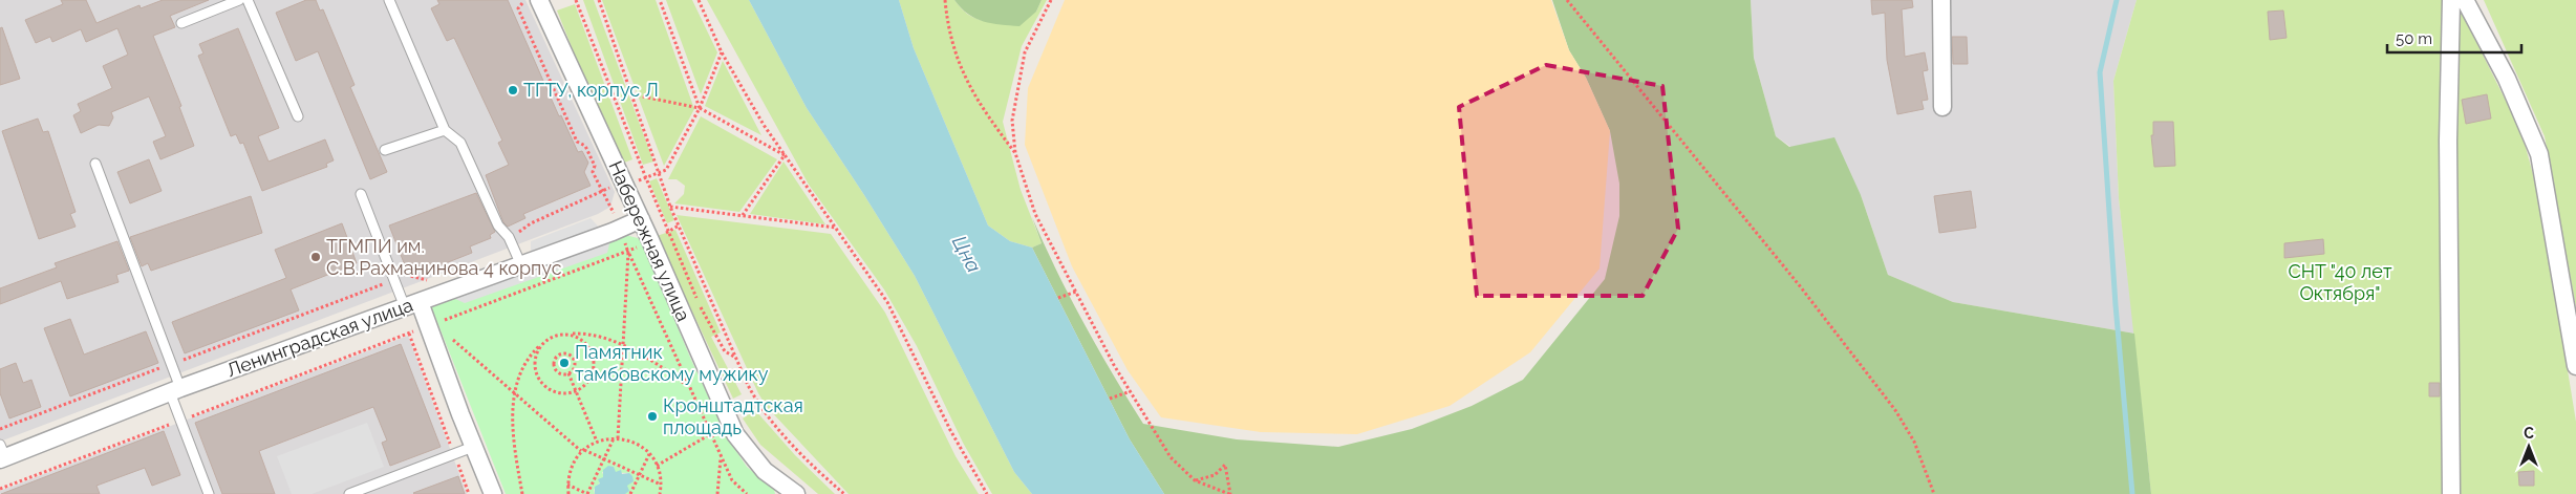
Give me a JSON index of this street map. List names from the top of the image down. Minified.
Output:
{"streets":{"street":["Набережная улица","Ленинградская улица"]},"crossings":[["Набережная улица","Ленинградская улица"]],"water":["Цна"],"parks":["СНТ \"40 лет Октября\""],"places":["ТГТУ, корпус Л","ТГМПИ им. С.В.Рахманинова 4 корпус","Памятник тамбовскому мужику","Кронштадтская площадь"],"scale_bar":"50 m","north":"top"}
